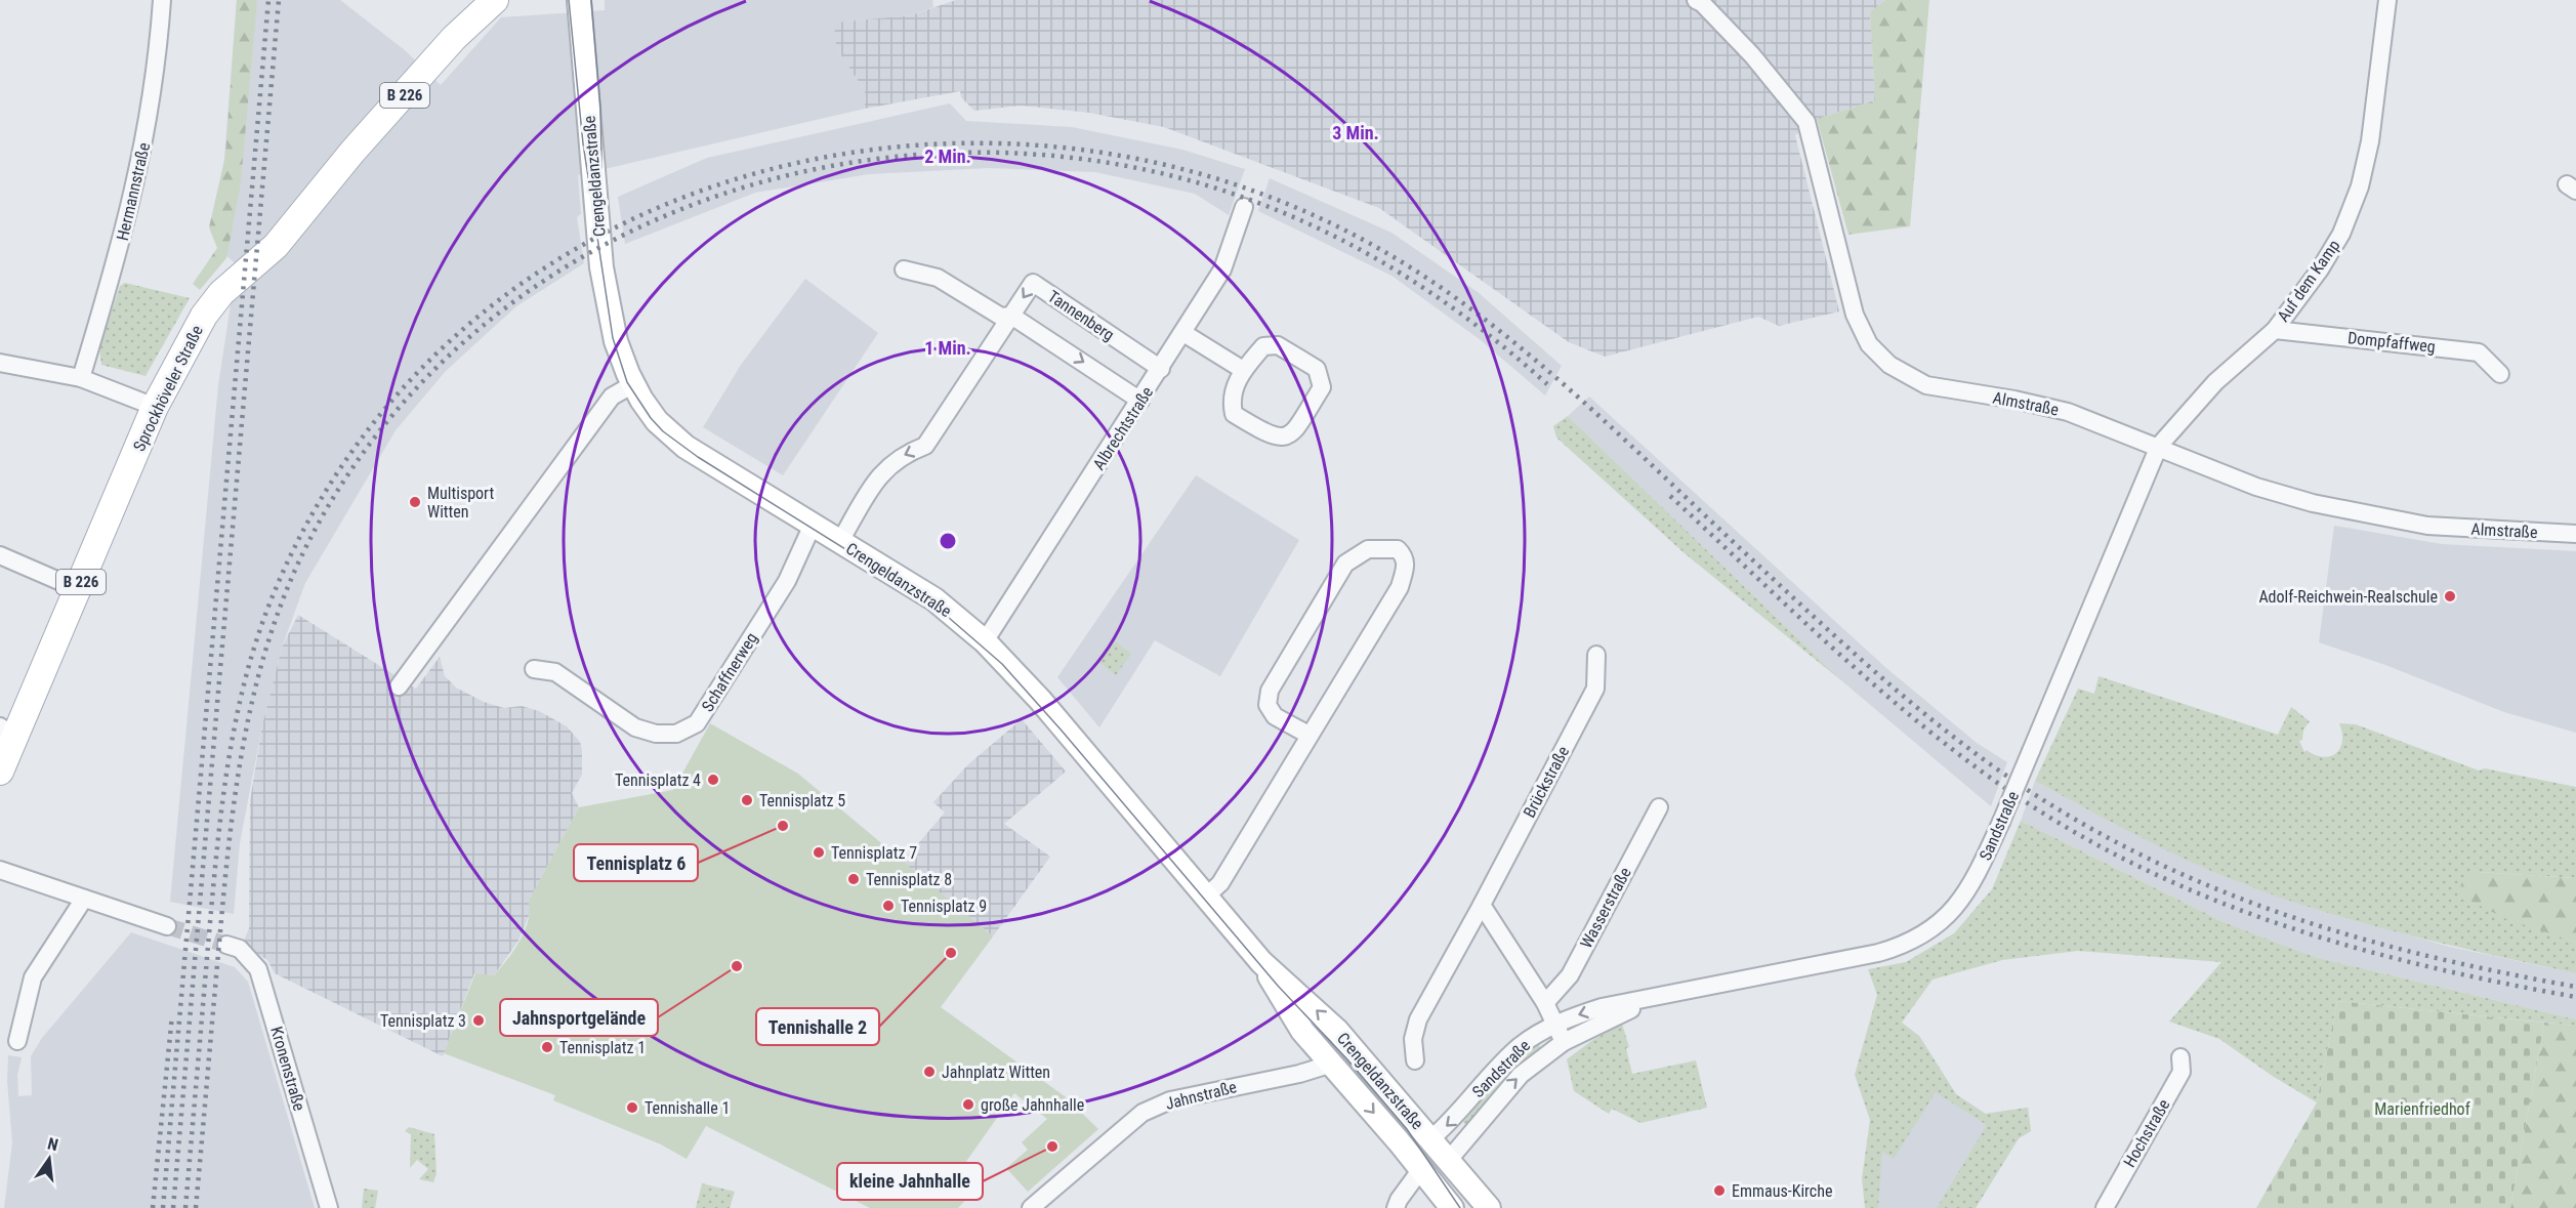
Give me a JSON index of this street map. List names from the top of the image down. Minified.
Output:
{"streets":{"main road":["B 226","Crengeldanzstraße","Sprockhöveler Straße"],"street":["Hermannstraße","Auf dem Kamp","Tannenberg","Dompfaffweg","Almstraße","Albrechtstraße","Schaffnerweg","Brückstraße","Sandstraße","Wasserstraße","Kronenstraße","Jahnstraße","Hochstraße"]},"crossings":[["Crengeldanzstraße","Tannenberg"],["Crengeldanzstraße","Albrechtstraße"],["Crengeldanzstraße","Schaffnerweg"],["Crengeldanzstraße","Sandstraße"],["Crengeldanzstraße","Jahnstraße"],["Auf dem Kamp","Dompfaffweg"],["Auf dem Kamp","Almstraße"],["Auf dem Kamp","Sandstraße"],["Tannenberg","Albrechtstraße"],["Almstraße","Sandstraße"]],"parks":["Marienfriedhof"],"places":["Multisport Witten","Adolf-Reichwein-Realschule","Tennisplatz 4","Tennisplatz 5","Tennisplatz 6","Tennisplatz 7","Tennisplatz 8","Tennisplatz 9","Tennishalle 2","Jahnsportgelände","Tennisplatz 3","Tennisplatz 1","Jahnplatz Witten","große Jahnhalle","Tennishalle 1","kleine Jahnhalle","Emmaus-Kirche"],"north":"top","rings":["3 Min.","2 Min.","1 Min."]}
